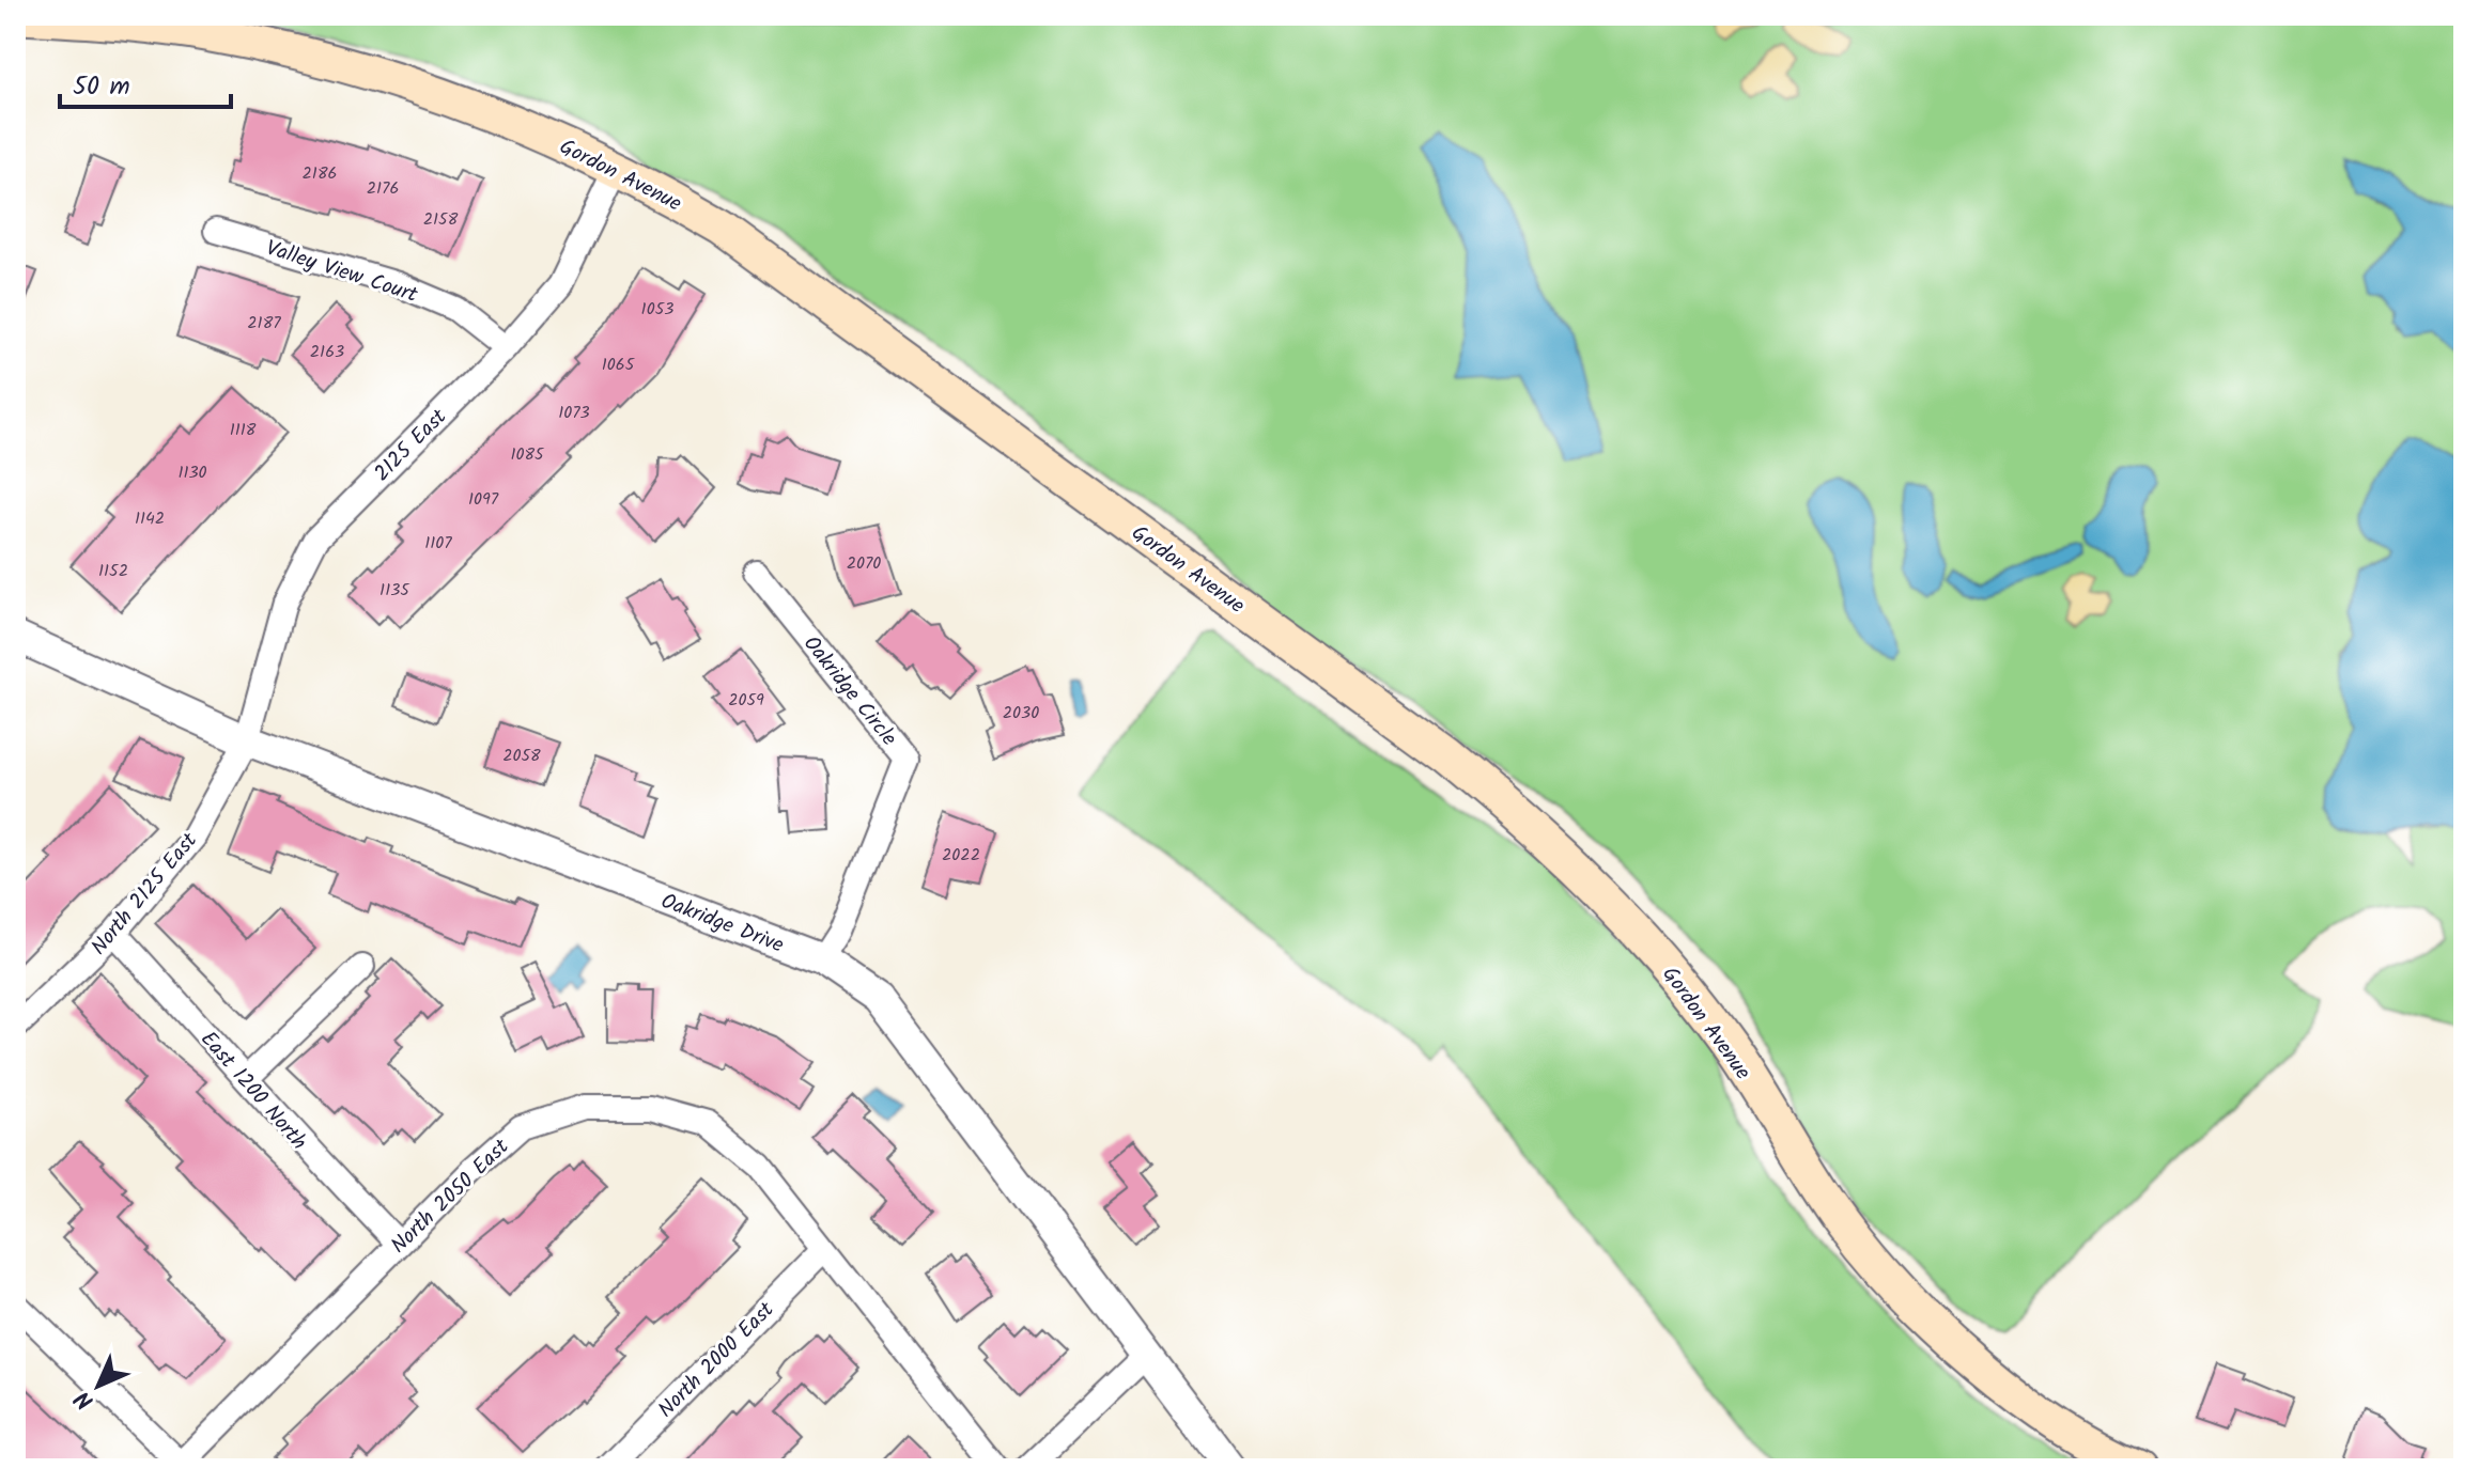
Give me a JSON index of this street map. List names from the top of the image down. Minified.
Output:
{"streets":{"main road":["Gordon Avenue"],"street":["Valley View Court","2125 East","Oakridge Circle","North 2125 East","Oakridge Drive","East 1200 North","North 2050 East","North 2000 East"]},"crossings":[["Gordon Avenue","2125 East"],["Valley View Court","2125 East"],["2125 East","North 2125 East"],["2125 East","Oakridge Drive"],["Oakridge Circle","Oakridge Drive"],["North 2125 East","Oakridge Drive"],["North 2125 East","East 1200 North"],["East 1200 North","North 2050 East"],["North 2050 East","North 2000 East"]],"house_numbers":["2186","2176","2158","1053","2187","2163","1065","1073","1118","1085","1130","1097","1142","1107","2070","1152","1135","2059","2030","2058","2022"],"scale_bar":"50 m","north":"bottom left"}
